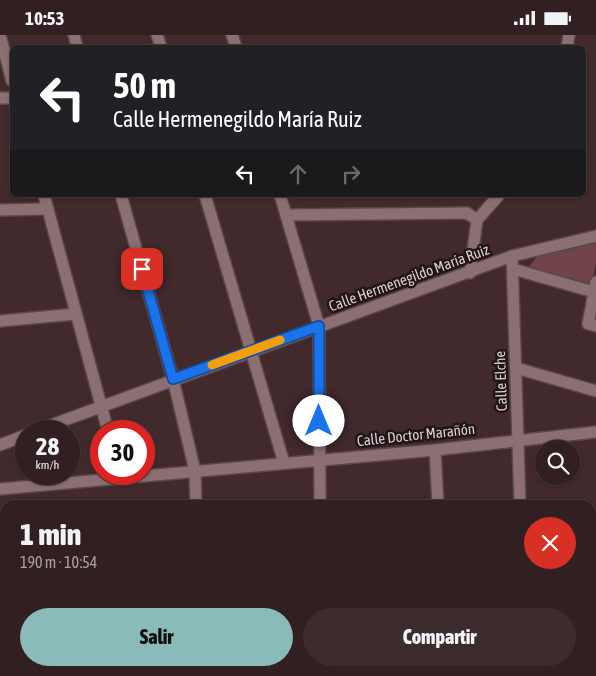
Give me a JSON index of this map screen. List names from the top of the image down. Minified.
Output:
{"streets":{"street":["Calle Hermenegildo María Ruiz","Calle Elche","Calle Doctor Marañón"]},"crossings":[["Calle Hermenegildo María Ruiz","Calle Elche"],["Calle Elche","Calle Doctor Marañón"]],"page":{"status":"10:53","turn":["50 m","Calle Hermenegildo María Ruiz"],"speed":"28 km/h","limit":"30","heading":["1 min","190 m · 10:54"],"buttons":["Salir","Compartir"]}}
